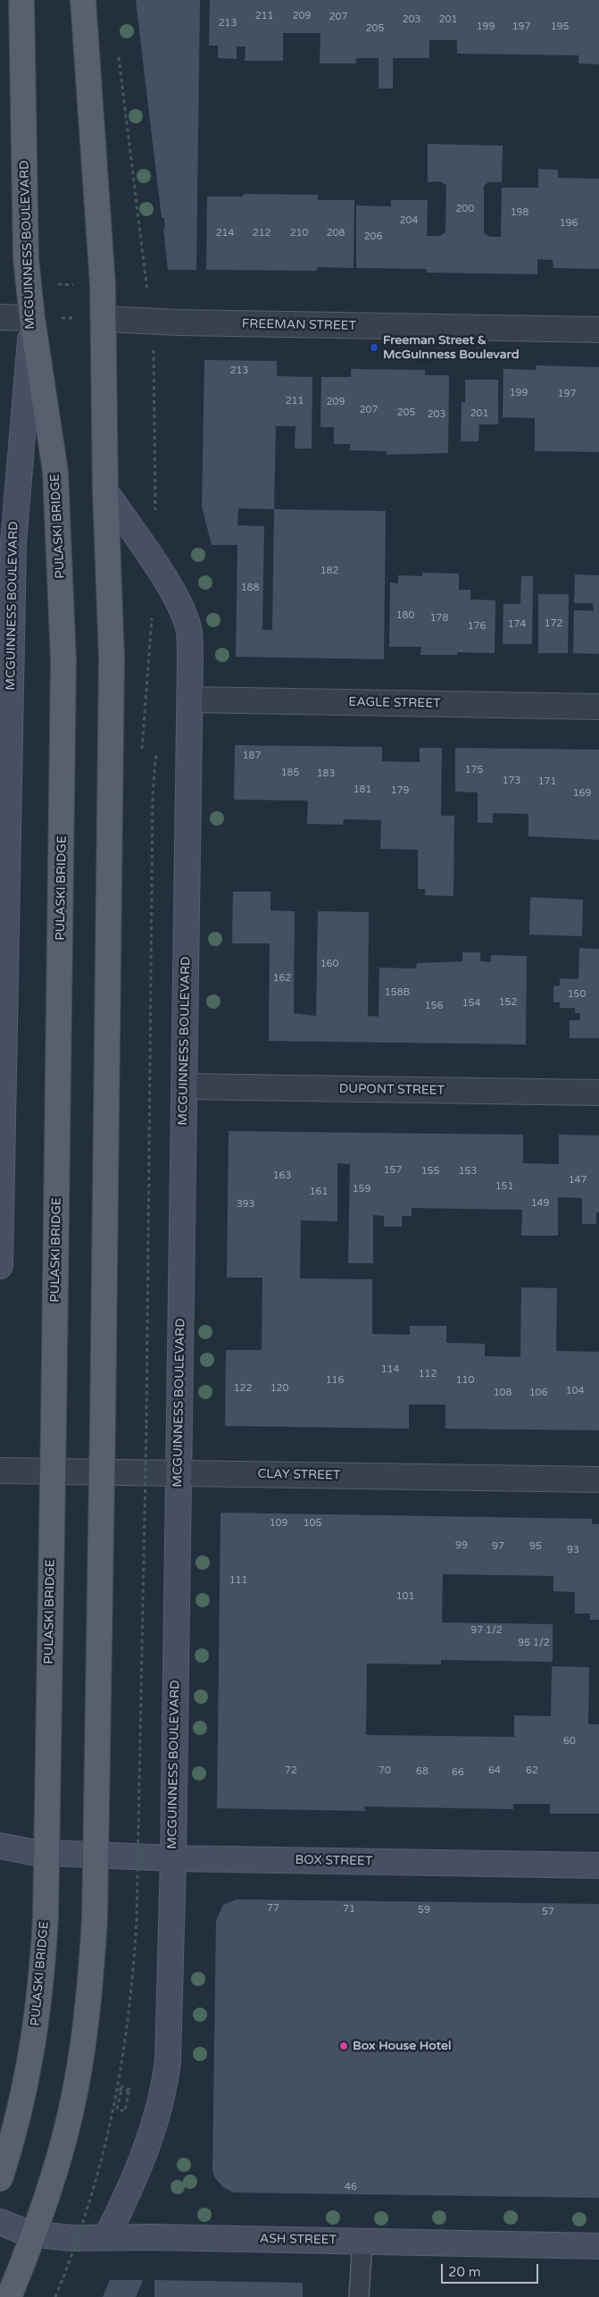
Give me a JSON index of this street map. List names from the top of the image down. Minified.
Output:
{"streets":{"main road":["MCGUINNESS BOULEVARD","PULASKI BRIDGE"],"street":["FREEMAN STREET","EAGLE STREET","DUPONT STREET","CLAY STREET","BOX STREET","ASH STREET"]},"crossings":[["MCGUINNESS BOULEVARD","PULASKI BRIDGE"],["MCGUINNESS BOULEVARD","EAGLE STREET"],["MCGUINNESS BOULEVARD","DUPONT STREET"],["MCGUINNESS BOULEVARD","CLAY STREET"],["MCGUINNESS BOULEVARD","BOX STREET"],["MCGUINNESS BOULEVARD","ASH STREET"]],"places":["Freeman Street & McGuinness Boulevard","Box House Hotel"],"house_numbers":["211","209","207","203","201","213","199","197","195","205","200","198","204","196","214","212","210","208","206","213","199","197","211","209","207","205","201","203","182","188","180","178","172","174","176","187","175","185","183","173","171","181","179","169","160","162","158B","150","152","154","156","157","155","153","163","147","151","159","161","149","393","114","112","116","110","122","120","104","108","106","109","105","99","97","95","93","111","101","97 1/2","95 1/2","60","72","70","64","62","68","66","77","71","59","57","46"],"scale_bar":"20 m"}
